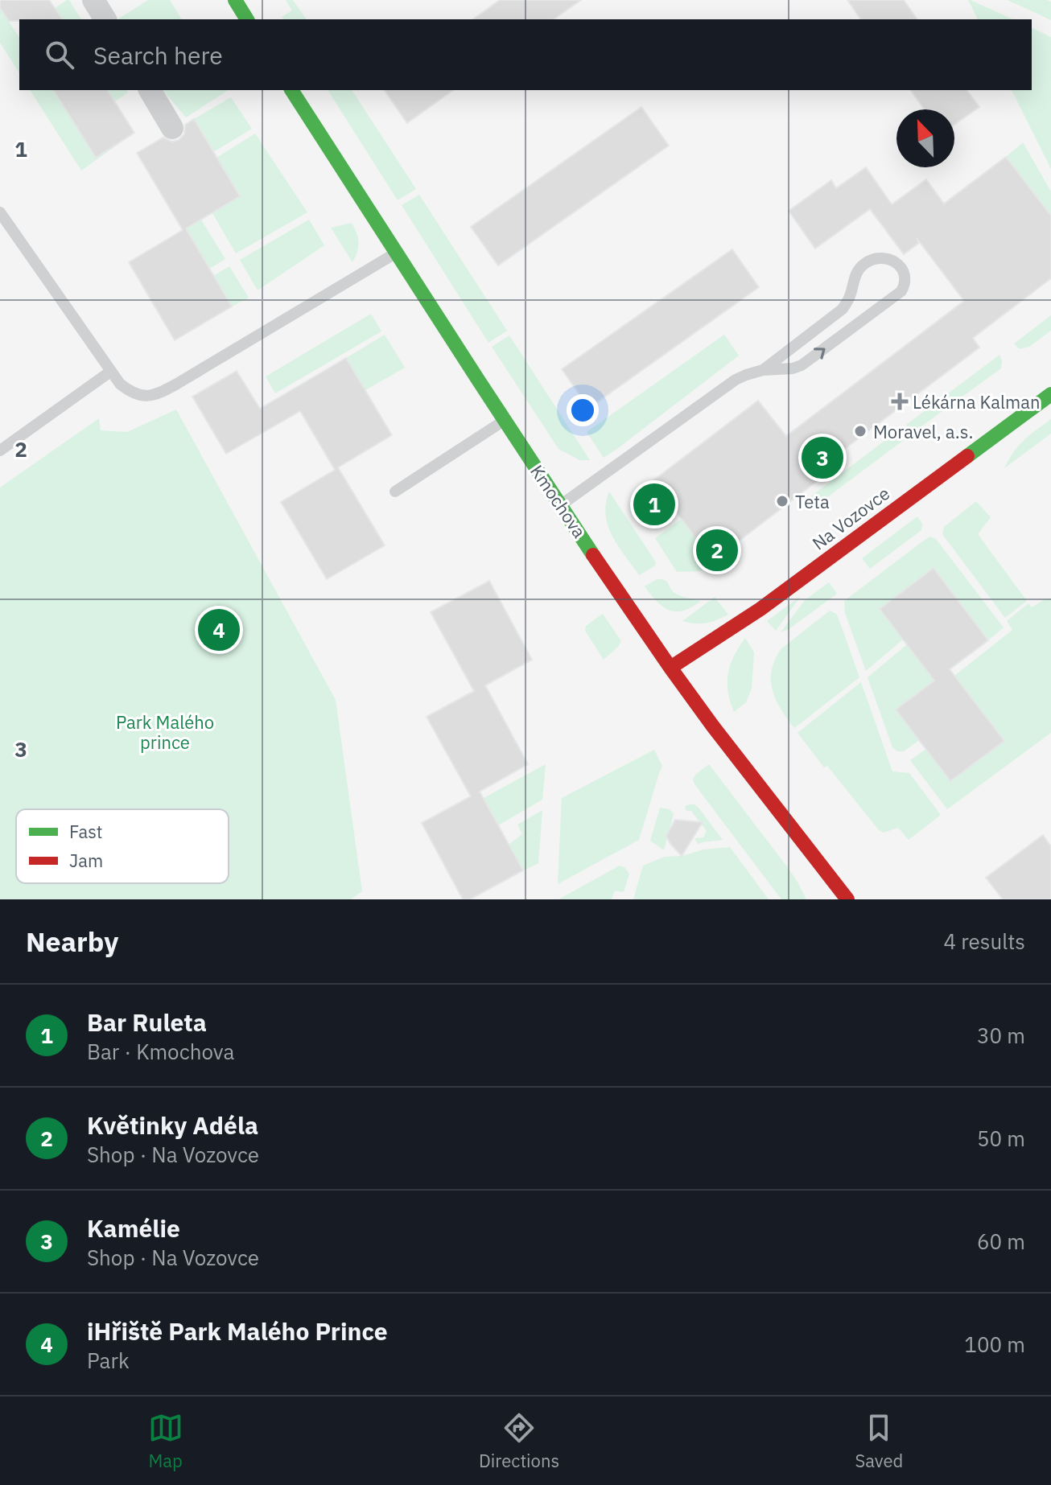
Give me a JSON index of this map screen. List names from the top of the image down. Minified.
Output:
{"streets":{"street":["Kmochova","Na Vozovce"]},"crossings":[["Kmochova","Na Vozovce"]],"parks":["Park Malého prince"],"places":{"health":["Lékárna Kalman"],"other":["Moravel, a.s.","Teta"]},"legend":["Fast","Jam"],"north":"top left","page":{"search":"Search here","pins":["3","1","2","4"],"heading":["Nearby","4 results"],"list":[{"mark":"1","name":"Bar Ruleta","note":"Bar · Kmochova","value":"30 m"},{"mark":"2","name":"Květinky Adéla","note":"Shop · Na Vozovce","value":"50 m"},{"mark":"3","name":"Kamélie","note":"Shop · Na Vozovce","value":"60 m"},{"mark":"4","name":"iHřiště Park Malého Prince","note":"Park","value":"100 m"}],"nav":["Map","Directions","Saved"]},"grid":{"rows":["1","2","3"]}}
